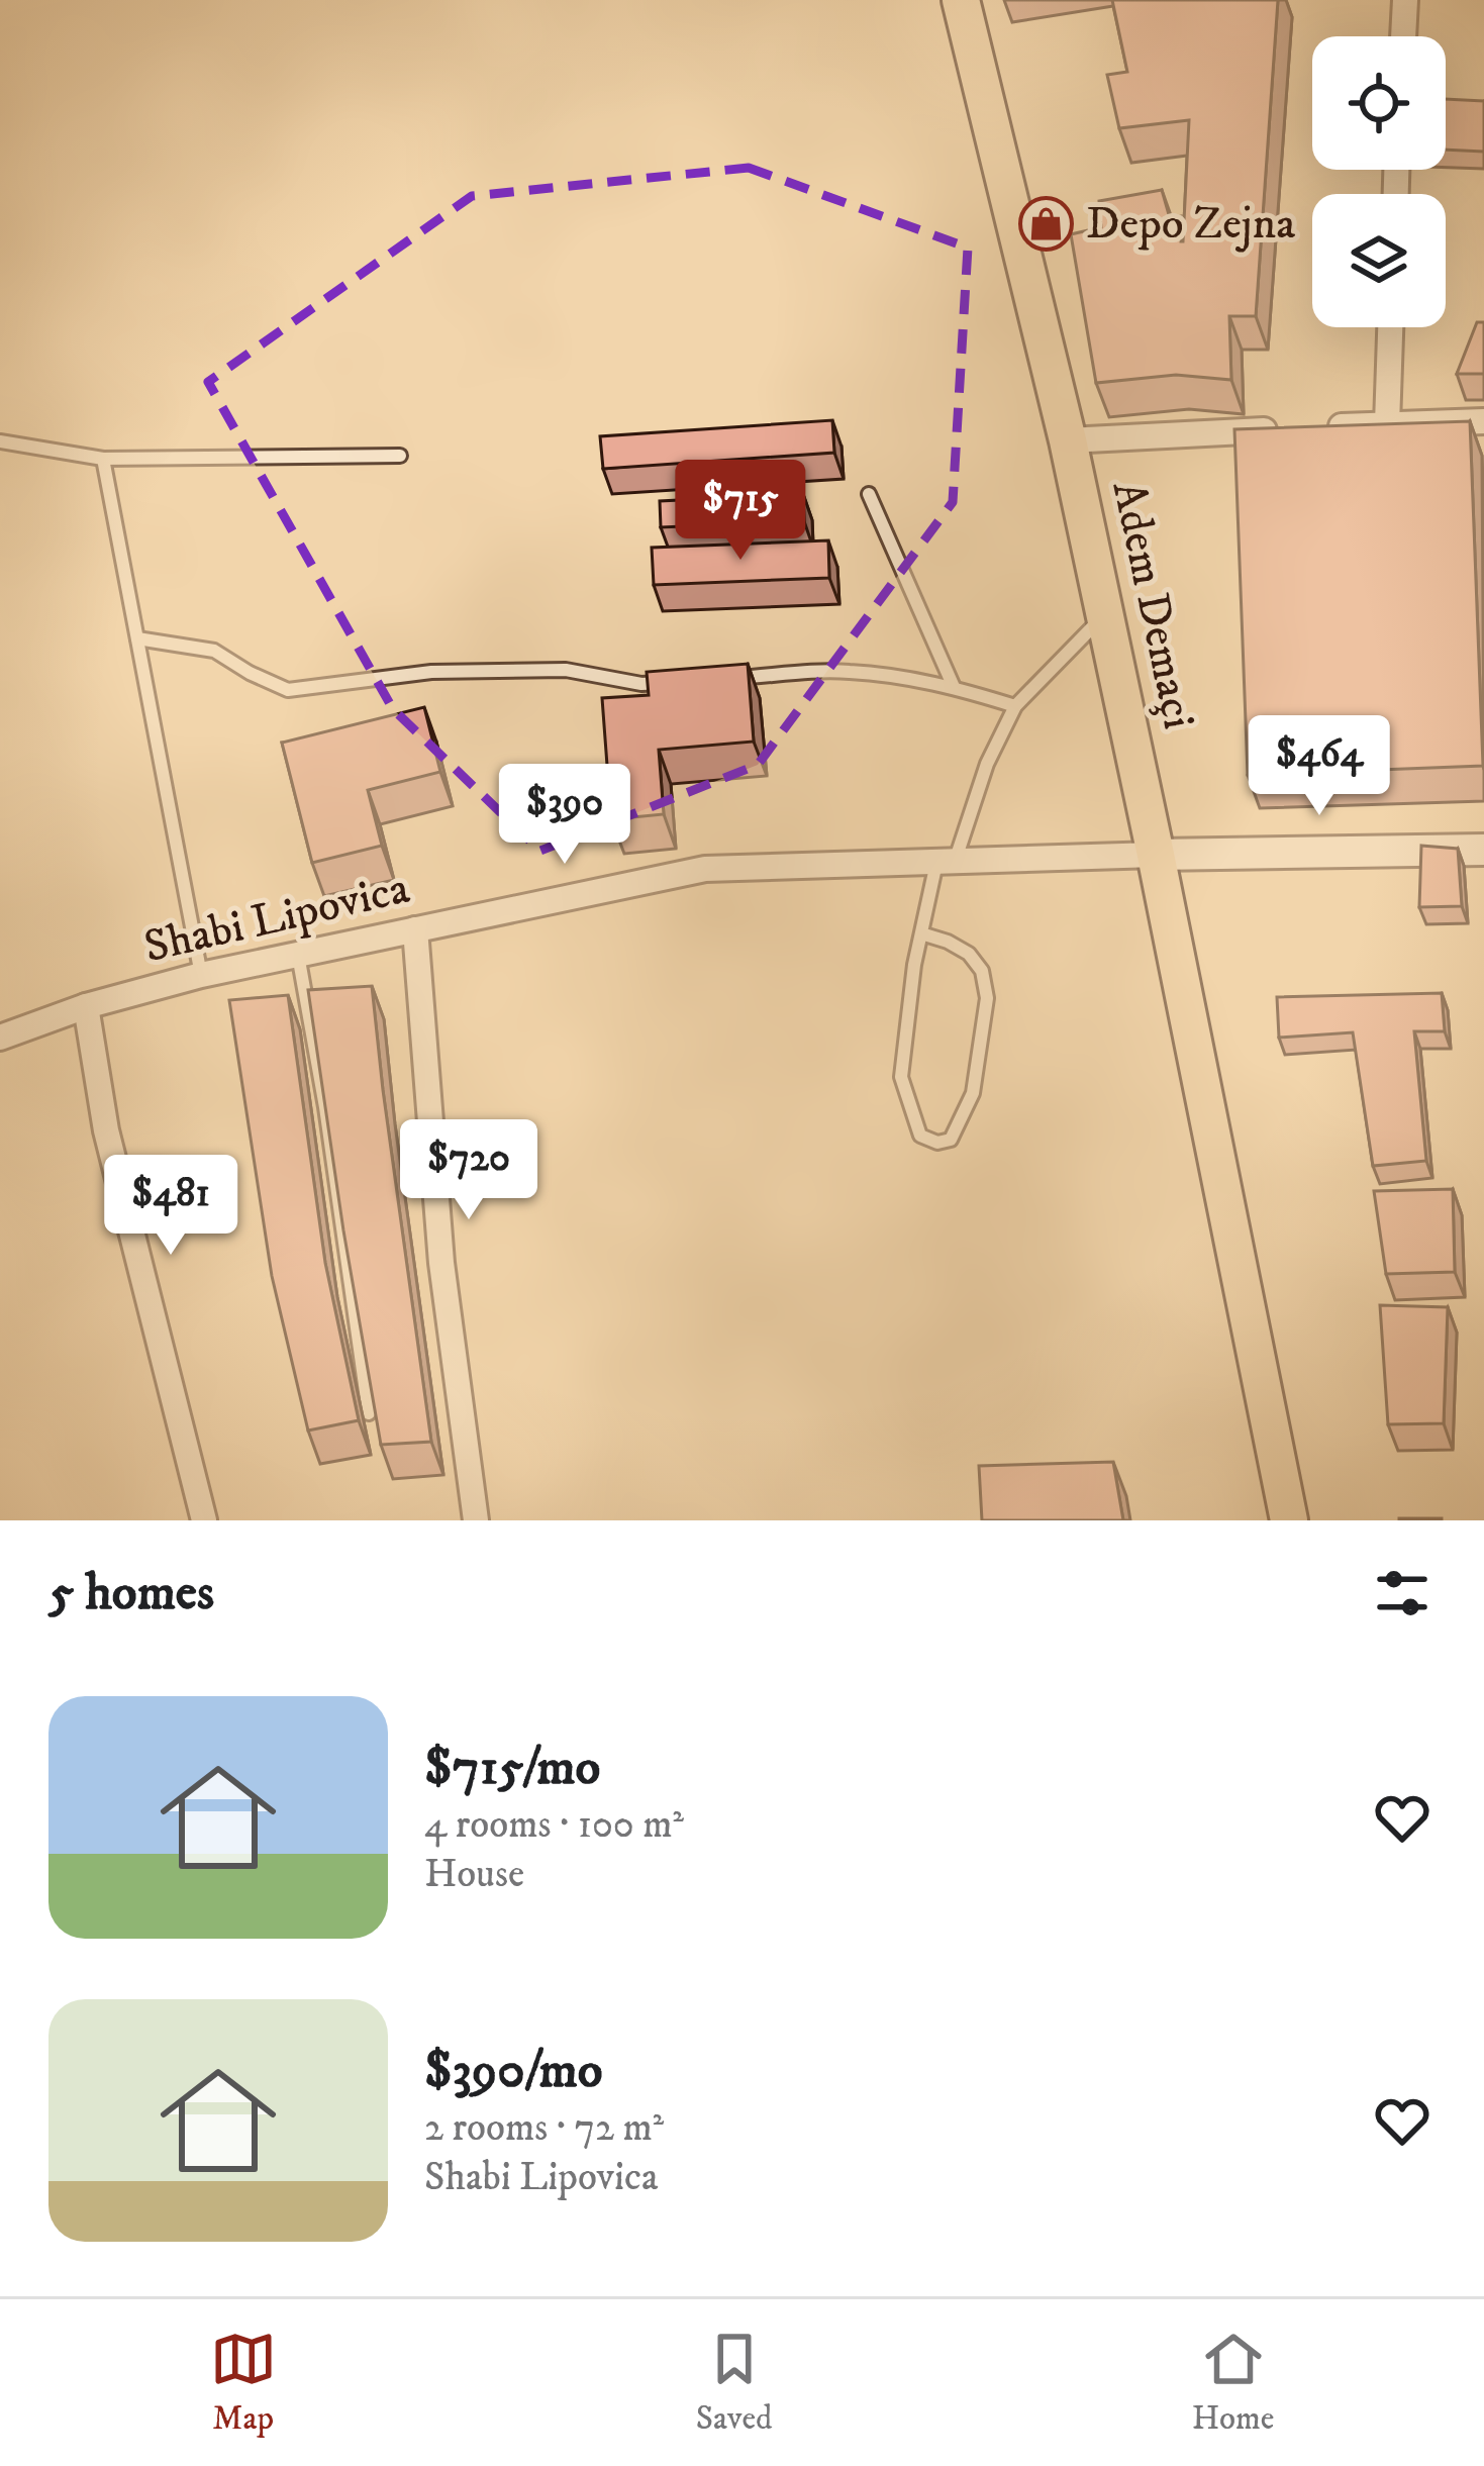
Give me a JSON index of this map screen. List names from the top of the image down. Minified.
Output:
{"streets":{"main road":["Adem Demaçi"],"street":["Shabi Lipovica"]},"crossings":[["Adem Demaçi","Shabi Lipovica"]],"places":{"shop":["Depo Zejna"]},"page":{"price":["$715","$464","$390","$720","$481"],"heading":"5 homes","list":[{"name":"$715/mo","note":"4 rooms · 100 m² · House"},{"name":"$390/mo","note":"2 rooms · 72 m² · Shabi Lipovica"}],"tabs":["Map","Saved","Home"]}}
